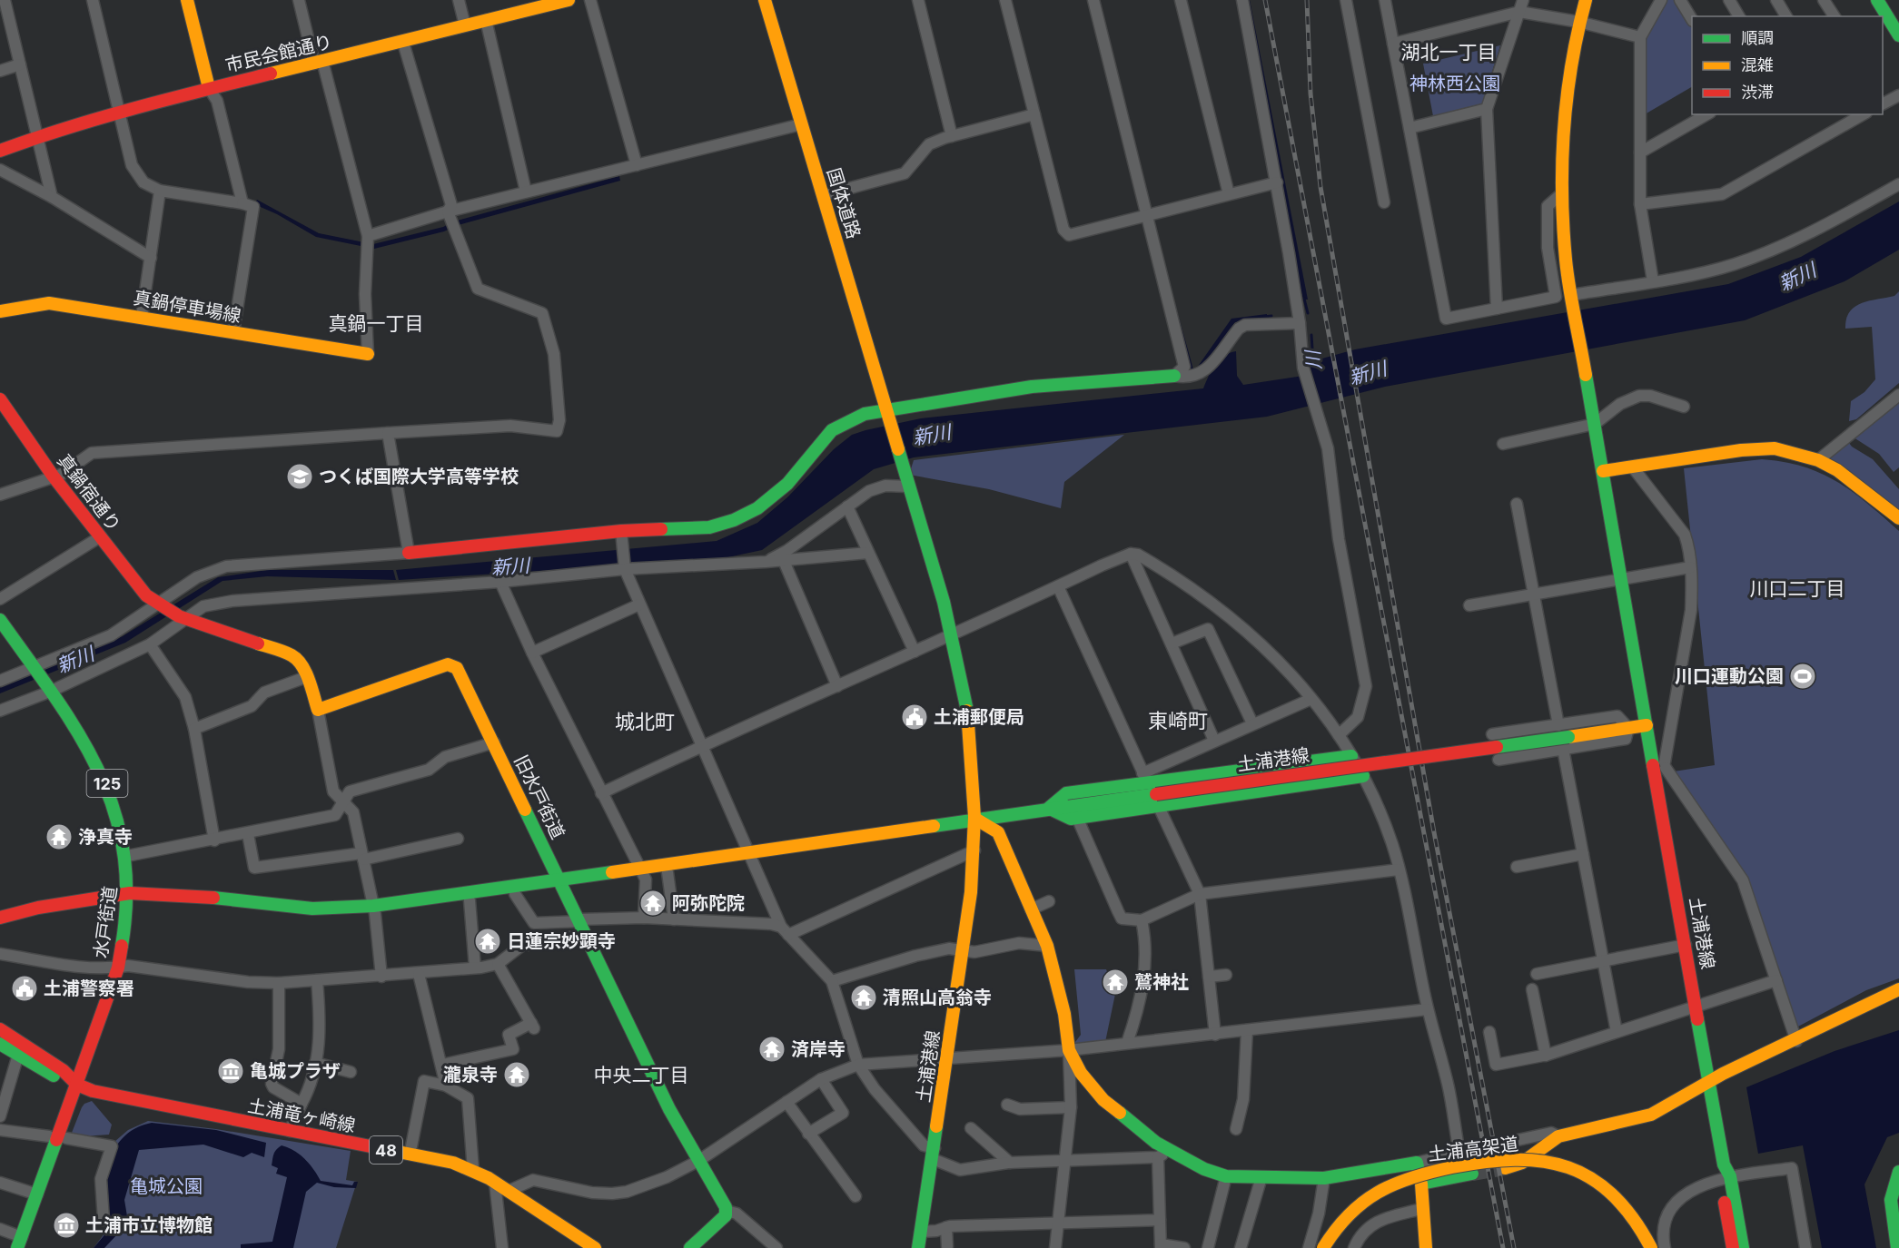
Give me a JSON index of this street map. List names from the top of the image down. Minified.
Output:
{"streets":{"main road":["市民会館通り","国体道路","真鍋停車場線","真鍋宿通り","土浦港線","125","旧水戸街道","水戸街道","土浦竜ヶ崎線","土浦高架道","48"]},"crossings":[["国体道路","土浦港線"],["水戸街道","土浦竜ヶ崎線"]],"districts":["湖北一丁目","真鍋一丁目","川口二丁目","東崎町","城北町","中央二丁目"],"water":["新川","川"],"parks":["神林西公園","亀城公園"],"places":{"school or university":["つくば国際大学高等学校"],"sports":["川口運動公園"],"public building":["土浦郵便局","土浦警察署"],"temple":["浄真寺","阿弥陀院","日蓮宗妙顕寺","鷲神社","清照山高翁寺","済岸寺","瀧泉寺"],"museum":["亀城プラザ","土浦市立博物館"]},"legend":["順調","混雑","渋滞"]}
